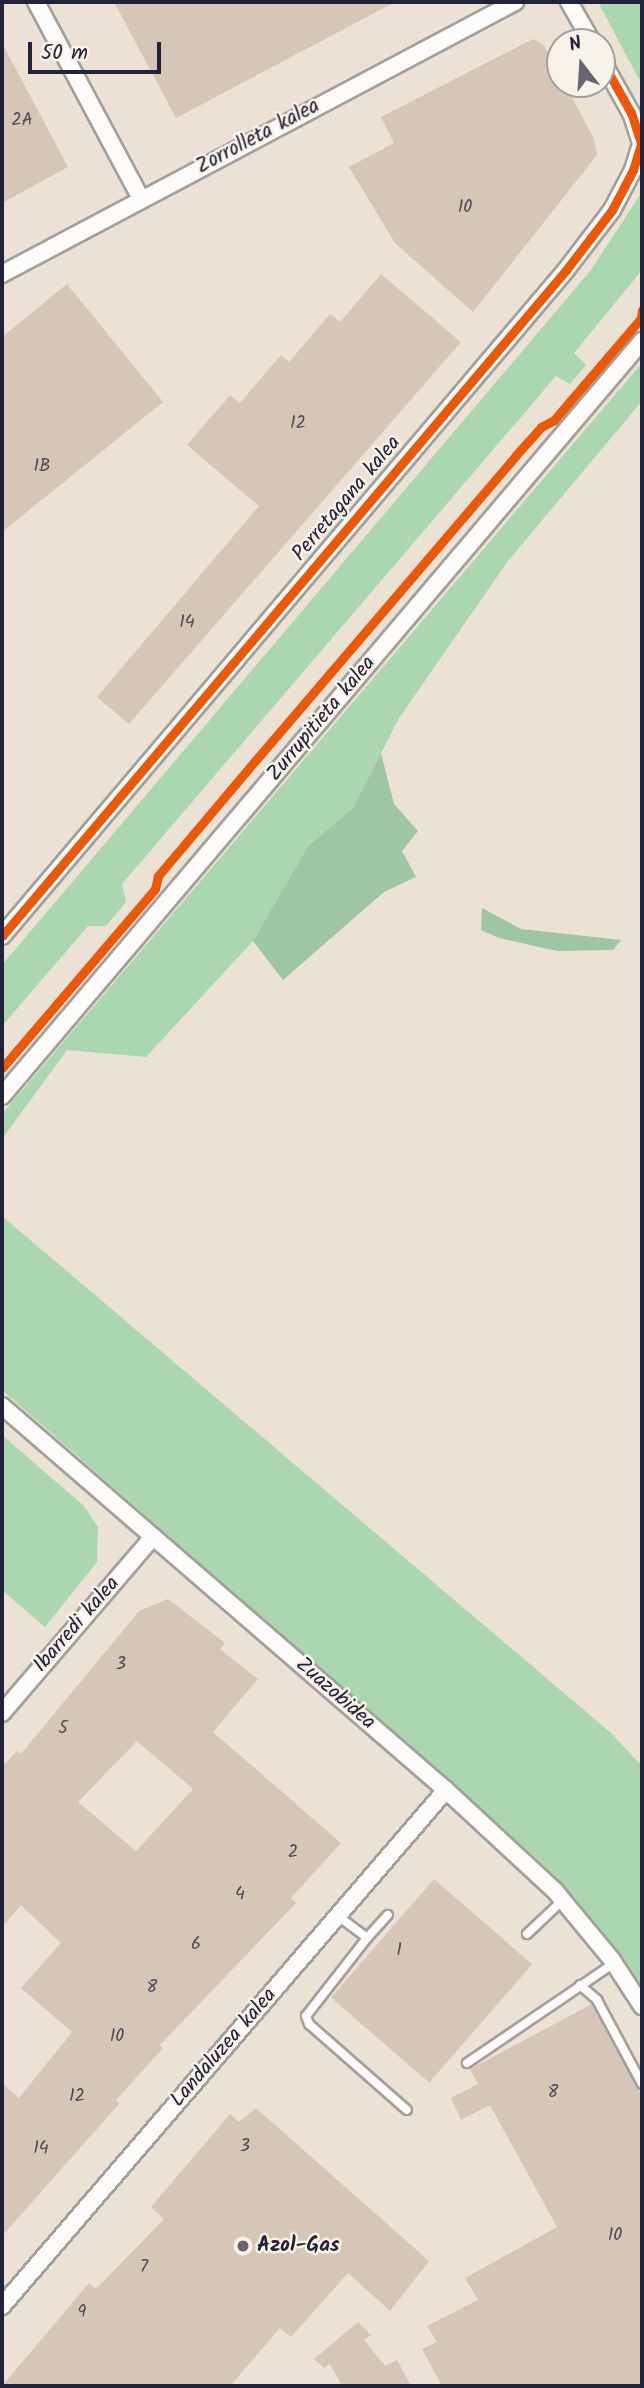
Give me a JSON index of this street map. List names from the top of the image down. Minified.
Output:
{"streets":{"street":["Zorrolleta kalea","Perretagana kalea","Zurrupitieta kalea","Ibarredi kalea","Zuazobidea","Landaluzea kalea"]},"crossings":[["Ibarredi kalea","Zuazobidea"],["Zuazobidea","Landaluzea kalea"]],"places":["Azol-Gas"],"house_numbers":["2A","10","12","1B","14","3","5","2","4","6","1","8","10","8","12","3","14","10","7","9"],"scale_bar":"50 m","north":"top"}
